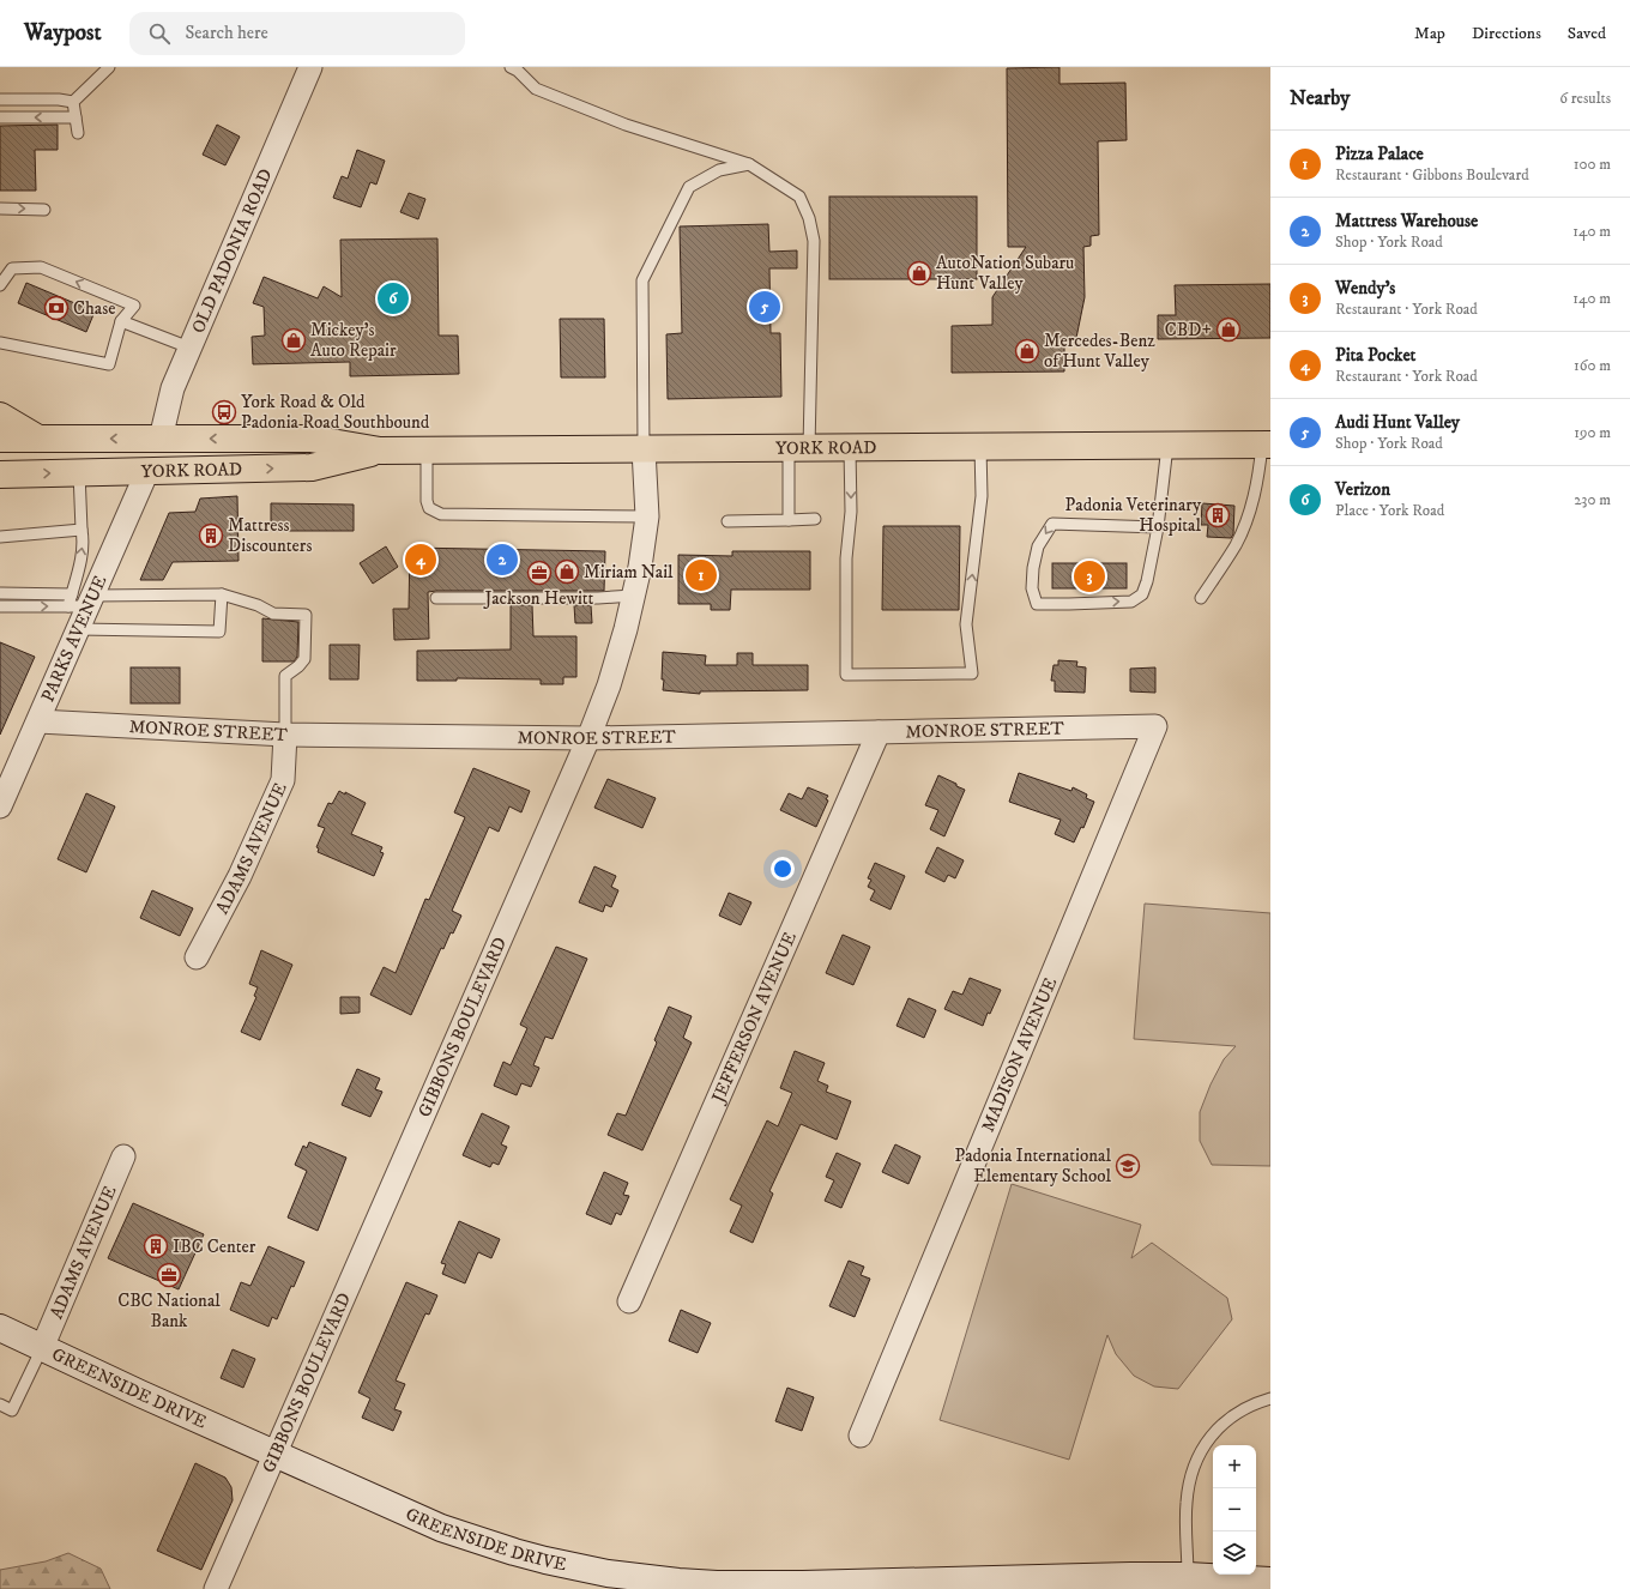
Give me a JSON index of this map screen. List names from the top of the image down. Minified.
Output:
{"streets":{"main road":["YORK ROAD"],"street":["OLD PADONIA ROAD","PARKS AVENUE","MONROE STREET","ADAMS AVENUE","JEFFERSON AVENUE","GIBBONS BOULEVARD","MADISON AVENUE","GREENSIDE DRIVE"]},"crossings":[["OLD PADONIA ROAD","YORK ROAD"],["YORK ROAD","PARKS AVENUE"],["YORK ROAD","GIBBONS BOULEVARD"],["PARKS AVENUE","MONROE STREET"],["MONROE STREET","ADAMS AVENUE"],["MONROE STREET","JEFFERSON AVENUE"],["MONROE STREET","GIBBONS BOULEVARD"],["MONROE STREET","MADISON AVENUE"],["ADAMS AVENUE","GREENSIDE DRIVE"],["GIBBONS BOULEVARD","GREENSIDE DRIVE"]],"places":{"shop":["AutoNation Subaru Hunt Valley","CBD+","Mickey’s Auto Repair","Mercedes-Benz of Hunt Valley","Miriam Nail"],"bank":["Chase"],"bus stop":["York Road & Old Padonia Road Southbound"],"building":["Padonia Veterinary Hospital","Mattress Discounters","IBC Center"],"office":["Jackson Hewitt","CBC National Bank"],"school or university":["Padonia International Elementary School"]},"page":{"header":"Waypost","search":"Search here","nav":["Map","Directions","Saved"],"heading":["Nearby","6 results"],"list":[{"mark":"1","name":"Pizza Palace","note":"Restaurant · Gibbons Boulevard","value":"100 m"},{"mark":"2","name":"Mattress Warehouse","note":"Shop · York Road","value":"140 m"},{"mark":"3","name":"Wendy's","note":"Restaurant · York Road","value":"140 m"},{"mark":"4","name":"Pita Pocket","note":"Restaurant · York Road","value":"160 m"},{"mark":"5","name":"Audi Hunt Valley","note":"Shop · York Road","value":"190 m"},{"mark":"6","name":"Verizon","note":"Place · York Road","value":"230 m"}],"pins":["6","5","2","4","1","3"],"map_buttons":["+","−"]}}
